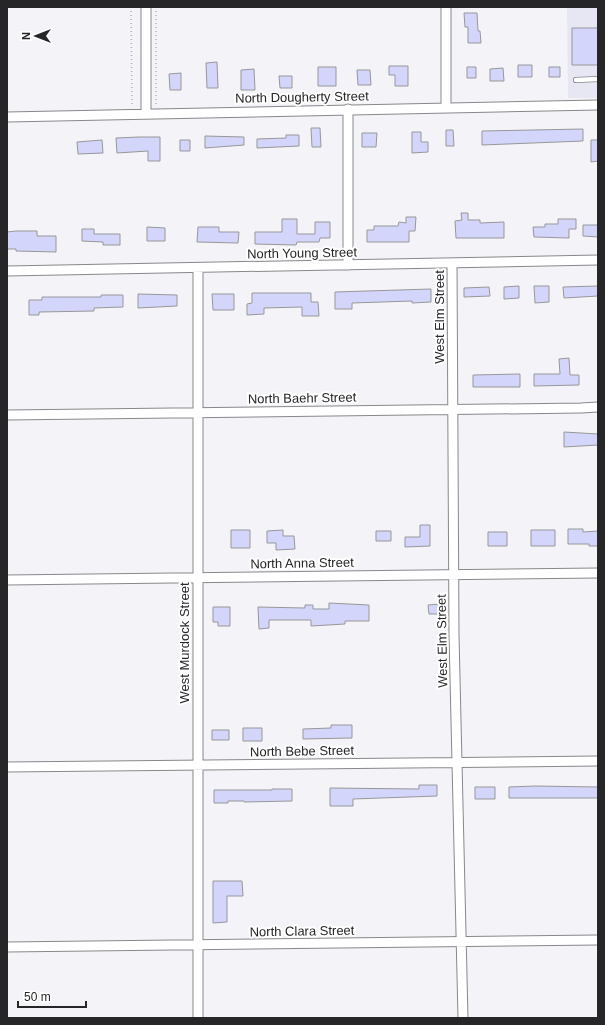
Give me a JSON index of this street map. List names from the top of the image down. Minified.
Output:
{"streets":{"street":["North Dougherty Street","North Young Street","West Elm Street","North Baehr Street","North Anna Street","West Murdock Street","North Bebe Street","North Clara Street"]},"crossings":[["North Young Street","West Elm Street"],["North Young Street","West Murdock Street"],["West Elm Street","North Baehr Street"],["West Elm Street","North Anna Street"],["West Elm Street","North Bebe Street"],["West Elm Street","North Clara Street"],["North Baehr Street","West Murdock Street"],["North Anna Street","West Murdock Street"],["West Murdock Street","North Bebe Street"],["West Murdock Street","North Clara Street"]],"scale_bar":"50 m","north":"left"}
